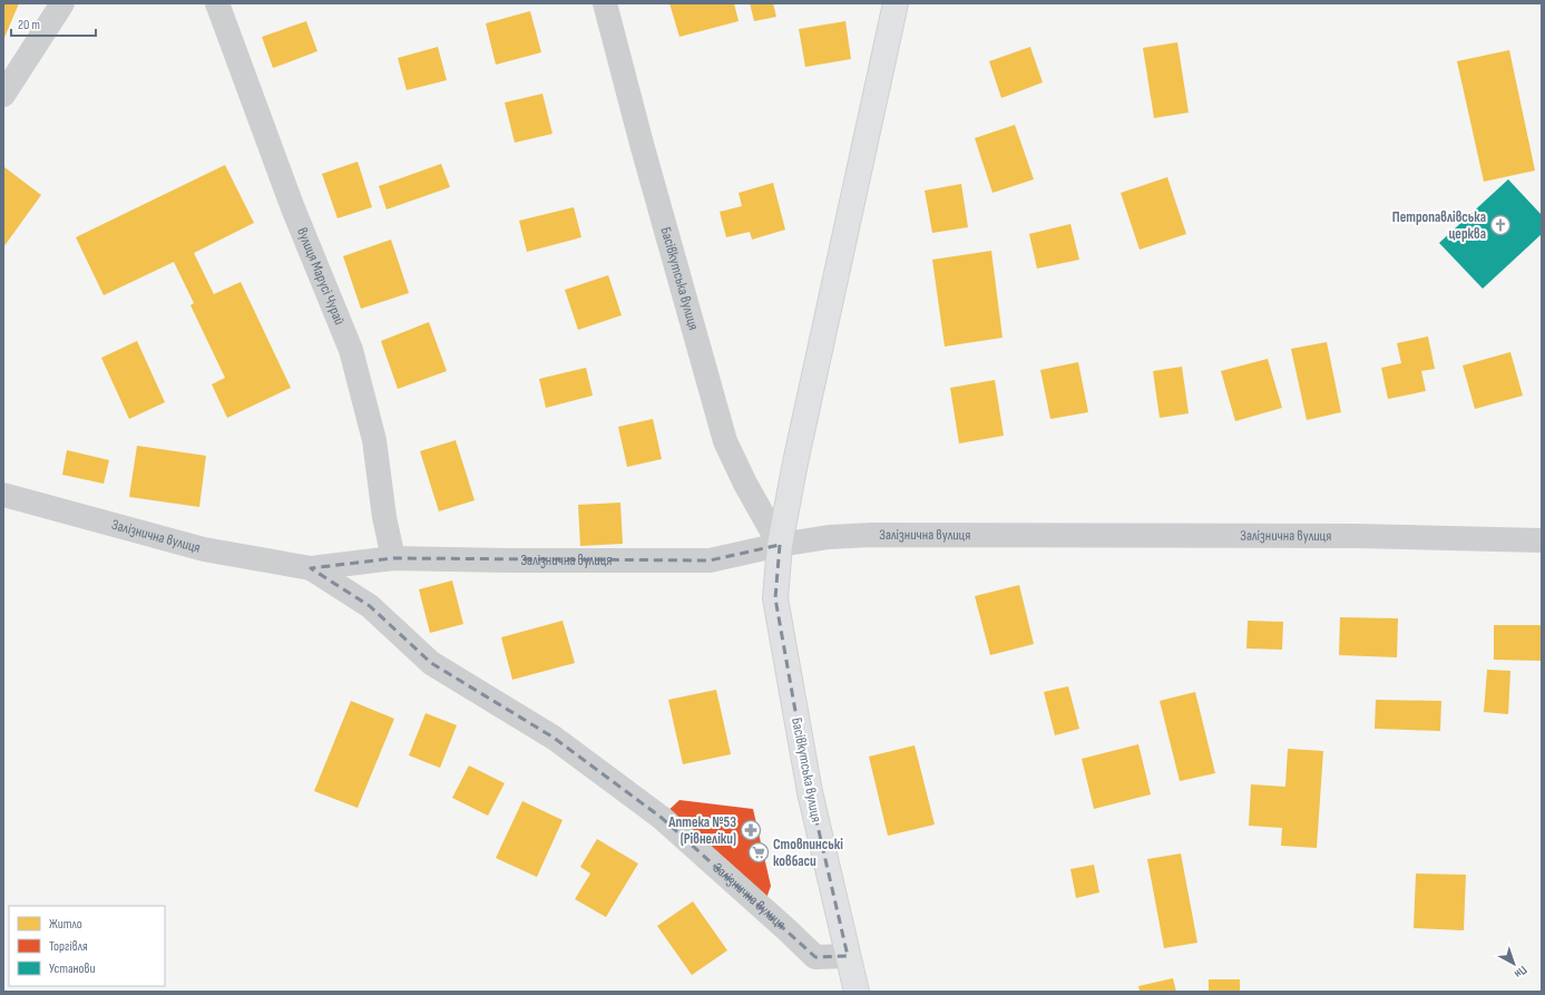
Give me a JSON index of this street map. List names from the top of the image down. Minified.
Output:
{"streets":{"main road":["Басівкутська вулиця"],"street":["вулиця Марусі Чурай","Залізнична вулиця"]},"crossings":[["вулиця Марусі Чурай","Залізнична вулиця"],["Басівкутська вулиця","Залізнична вулиця"]],"places":{"church":["Петропавлівська церква"],"pharmacy":["Аптека №53 (Рівнеліки)"],"supermarket":["Стовпинські ковбаси"]},"legend":["Житло","Торгівля","Установи"],"scale_bar":"20 m","north":"bottom right"}
